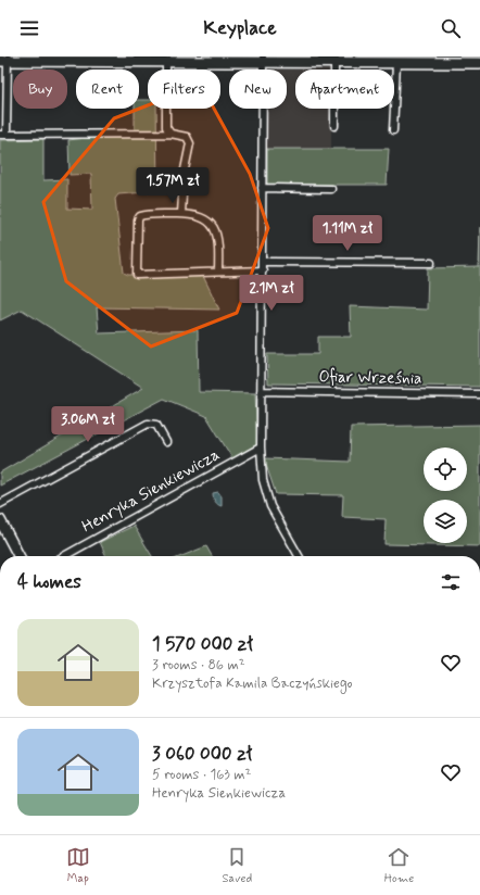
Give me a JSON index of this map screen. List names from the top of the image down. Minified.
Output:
{"streets":{"street":["Ofiar Września","Henryka Sienkiewicza"]},"page":{"header":"Keyplace","chip":["Buy","Rent","Filters","New","Apartment"],"price":["1.57M zł","1.11M zł","2.1M zł","3.06M zł"],"heading":"4 homes","list":[{"name":"1 570 000 zł","note":"3 rooms · 86 m² · Krzysztofa Kamila Baczyńskiego"},{"name":"3 060 000 zł","note":"5 rooms · 163 m² · Henryka Sienkiewicza"}],"tabs":["Map","Saved","Home"]}}
